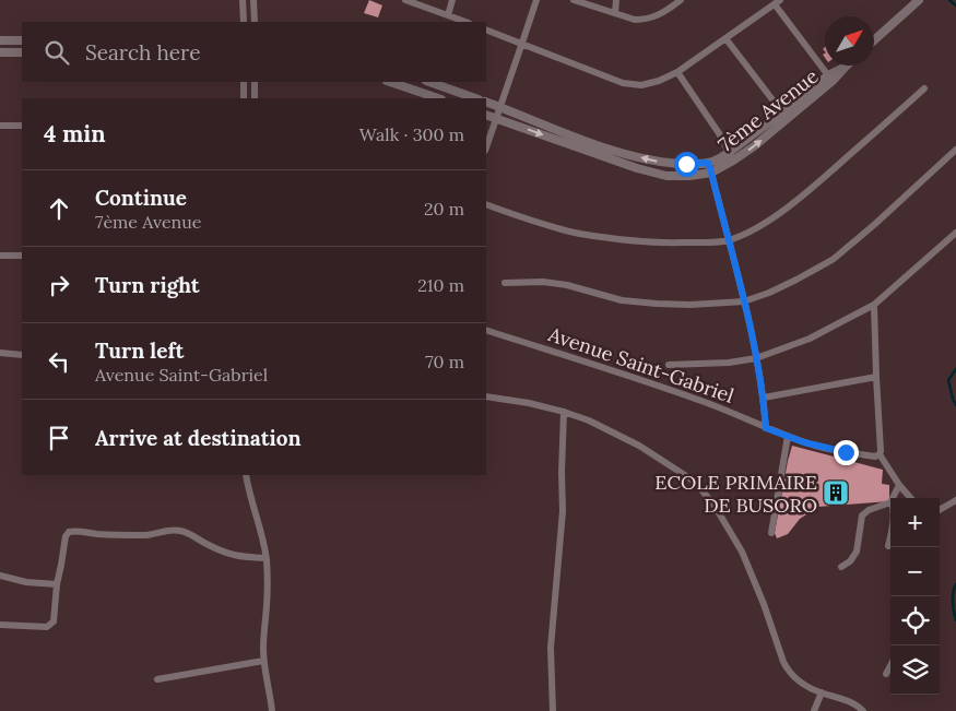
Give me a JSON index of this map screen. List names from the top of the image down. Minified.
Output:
{"streets":{"street":["7ème Avenue","Avenue Saint-Gabriel"]},"places":{"building":["ECOLE PRIMAIRE DE BUSORO"]},"north":"top right","page":{"search":"Search here","heading":["4 min","Walk · 300 m"],"list":[["Continue","7ème Avenue","20 m"],["Turn right","210 m"],["Turn left","Avenue Saint-Gabriel","70 m"],"Arrive at destination"],"map_buttons":["+","−"]}}
